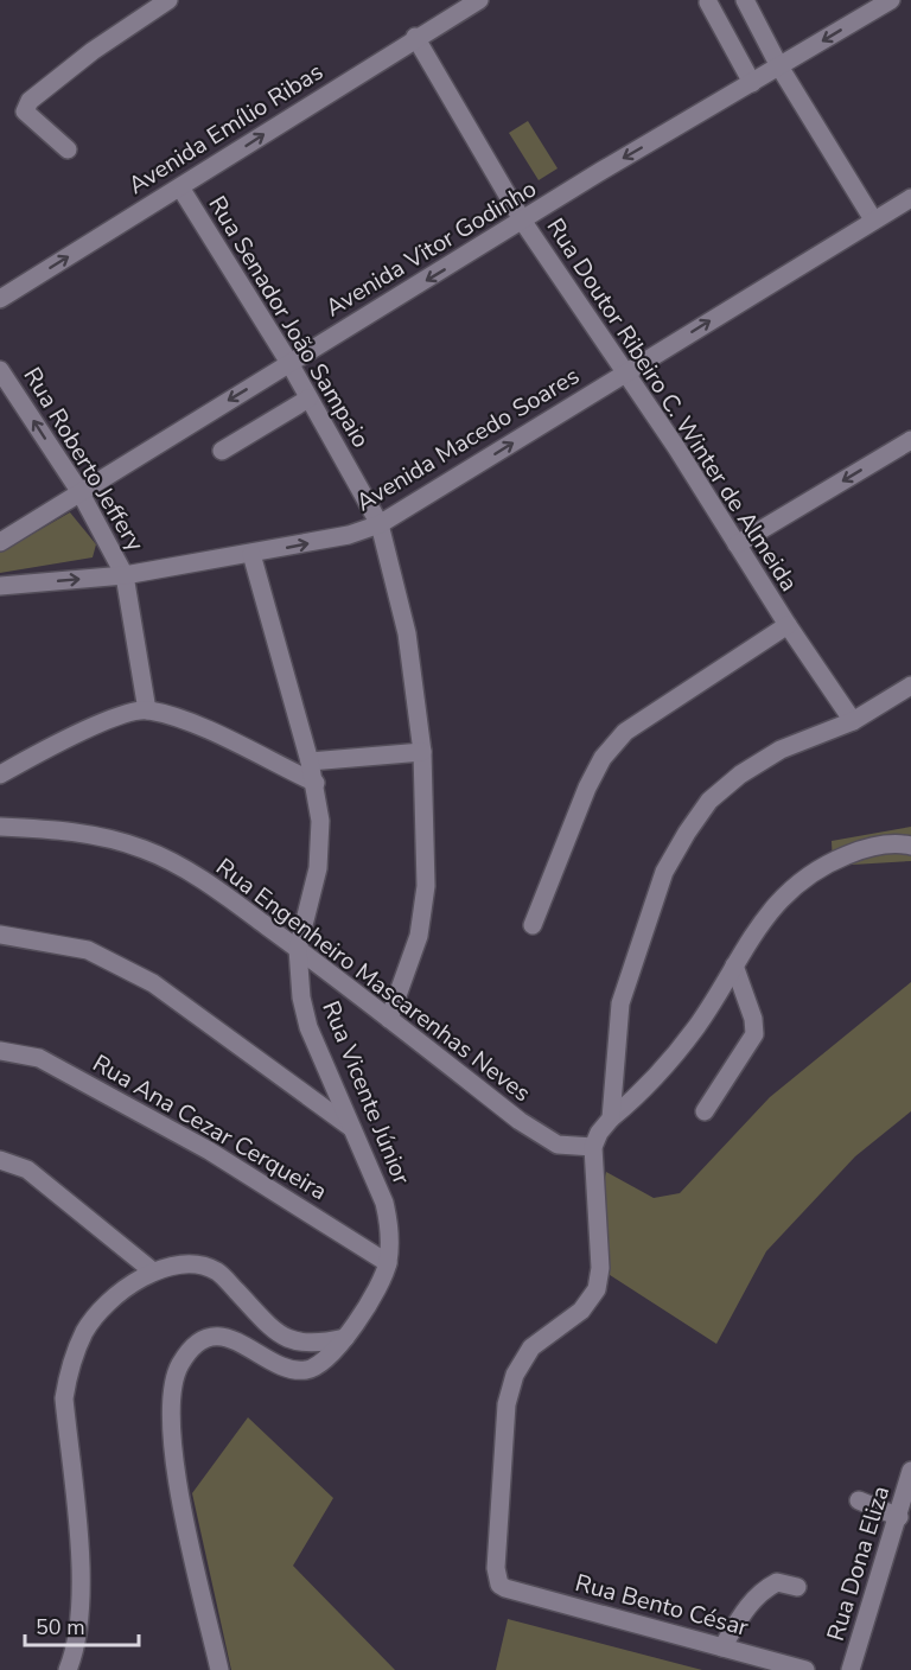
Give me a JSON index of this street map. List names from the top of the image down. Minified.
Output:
{"streets":{"street":["Avenida Emílio Ribas","Avenida Vitor Godinho","Rua Senador João Sampaio","Rua Doutor Ribeiro C. Winter de Almeida","Avenida Macedo Soares","Rua Roberto Jeffery","Rua Engenheiro Mascarenhas Neves","Rua Vicente Júnior","Rua Ana Cezar Cerqueira","Rua Dona Eliza","Rua Bento César"]},"crossings":[["Avenida Emílio Ribas","Rua Senador João Sampaio"],["Avenida Emílio Ribas","Rua Doutor Ribeiro C. Winter de Almeida"],["Avenida Vitor Godinho","Rua Senador João Sampaio"],["Avenida Vitor Godinho","Rua Doutor Ribeiro C. Winter de Almeida"],["Avenida Vitor Godinho","Rua Roberto Jeffery"],["Rua Senador João Sampaio","Avenida Macedo Soares"],["Rua Senador João Sampaio","Rua Engenheiro Mascarenhas Neves"],["Rua Doutor Ribeiro C. Winter de Almeida","Avenida Macedo Soares"],["Avenida Macedo Soares","Rua Roberto Jeffery"],["Avenida Macedo Soares","Rua Vicente Júnior"],["Rua Engenheiro Mascarenhas Neves","Rua Vicente Júnior"],["Rua Engenheiro Mascarenhas Neves","Rua Bento César"],["Rua Vicente Júnior","Rua Ana Cezar Cerqueira"]],"one_way":["Avenida Emílio Ribas","Avenida Vitor Godinho","Avenida Macedo Soares","Rua Roberto Jeffery"],"scale_bar":"50 m"}
